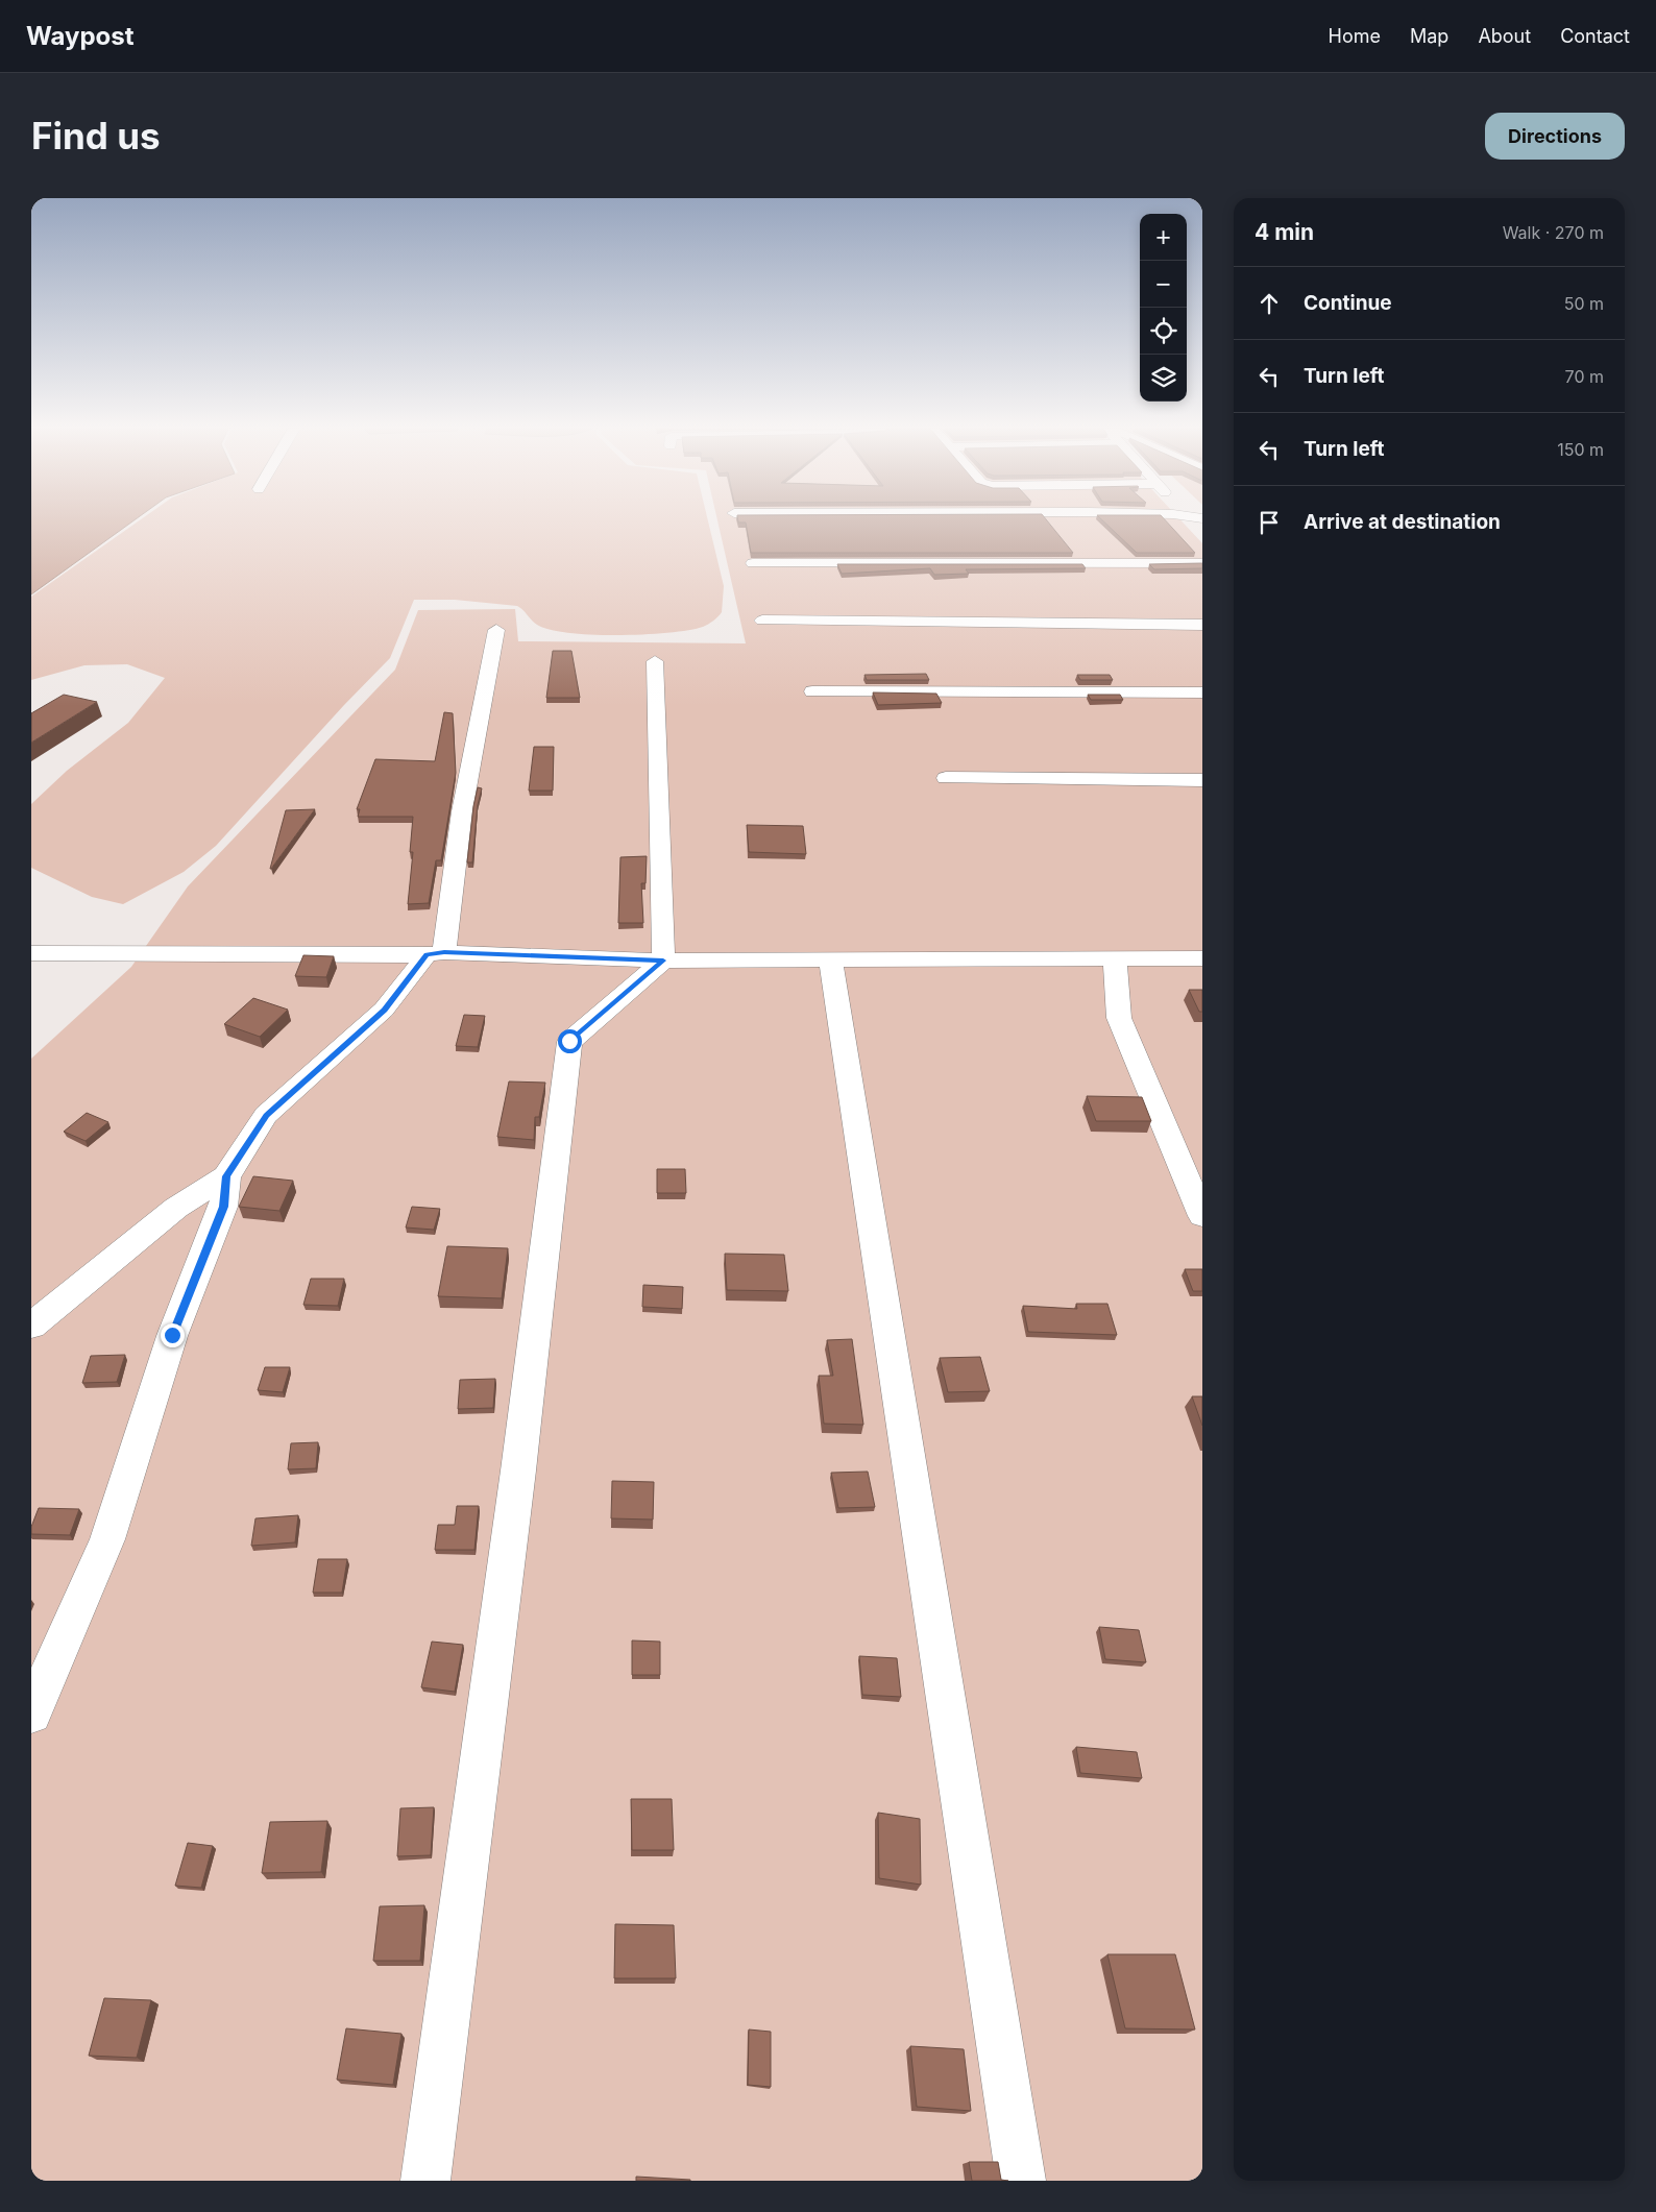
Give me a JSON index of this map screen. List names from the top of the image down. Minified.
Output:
{"page":{"header":"Waypost","nav":["Home","Map","About","Contact"],"buttons":"Directions","title":"Find us","heading":["4 min","Walk · 270 m"],"map_buttons":["+","−"],"list":[["Continue","50 m"],["Turn left","70 m"],["Turn left","150 m"],"Arrive at destination"]}}
